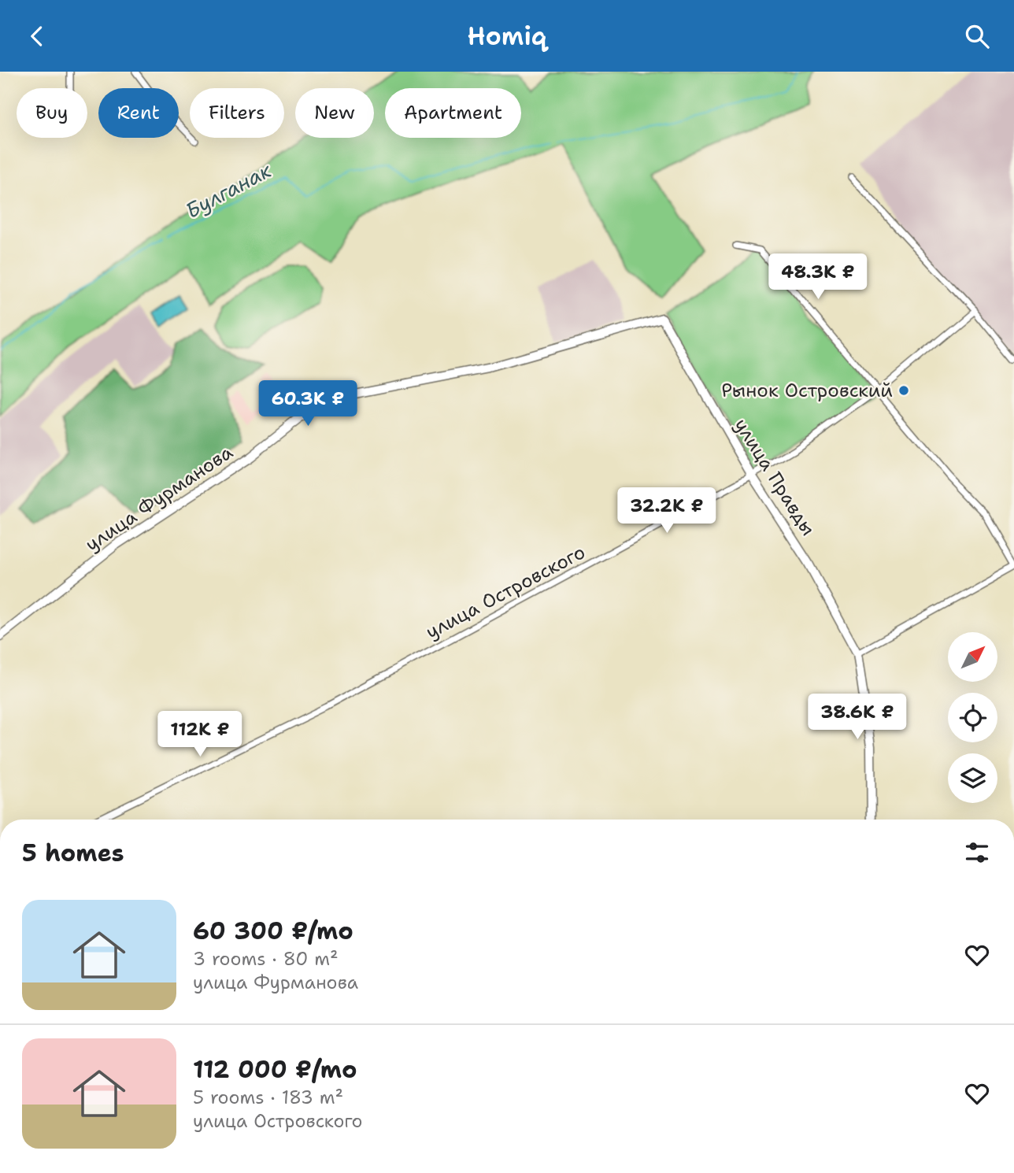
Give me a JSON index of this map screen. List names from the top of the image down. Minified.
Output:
{"streets":{"main road":["улица Правды","улица Фурманова"],"street":["улица Островского"]},"crossings":[["улица Правды","улица Фурманова"],["улица Правды","улица Островского"]],"water":["Булганак"],"places":["Рынок Островский"],"north":"top right","page":{"header":"Homiq","chip":["Buy","Rent","Filters","New","Apartment"],"price":["48.3K ₽","60.3K ₽","32.2K ₽","38.6K ₽","112K ₽"],"heading":"5 homes","list":[{"name":"60 300 ₽/mo","note":"3 rooms · 80 m² · улица Фурманова"},{"name":"112 000 ₽/mo","note":"5 rooms · 183 m² · улица Островского"}]}}
